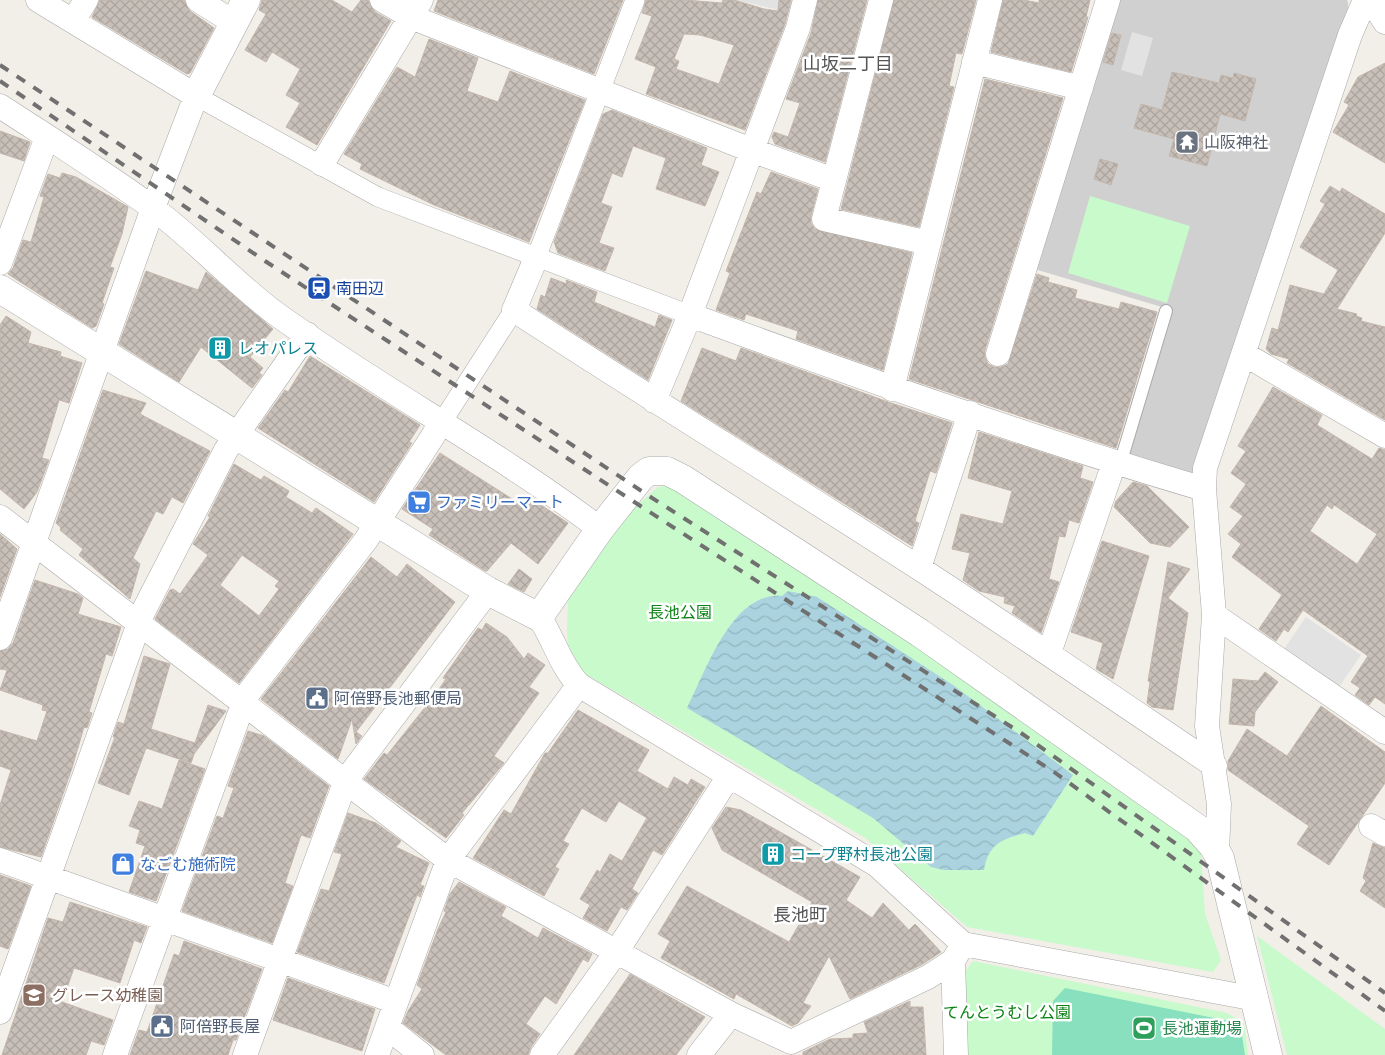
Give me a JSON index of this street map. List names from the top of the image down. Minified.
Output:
{"districts":["山坂二丁目","長池町"],"parks":["長池公園","てんとうむし公園"],"places":{"temple":["山阪神社"],"station":["南田辺"],"building":["レオパレス","コープ野村長池公園"],"supermarket":["ファミリーマート"],"public building":["阿倍野長池郵便局","阿倍野長屋"],"shop":["なごむ施術院"],"school or university":["グレース幼稚園"],"sports":["長池運動場"]}}
